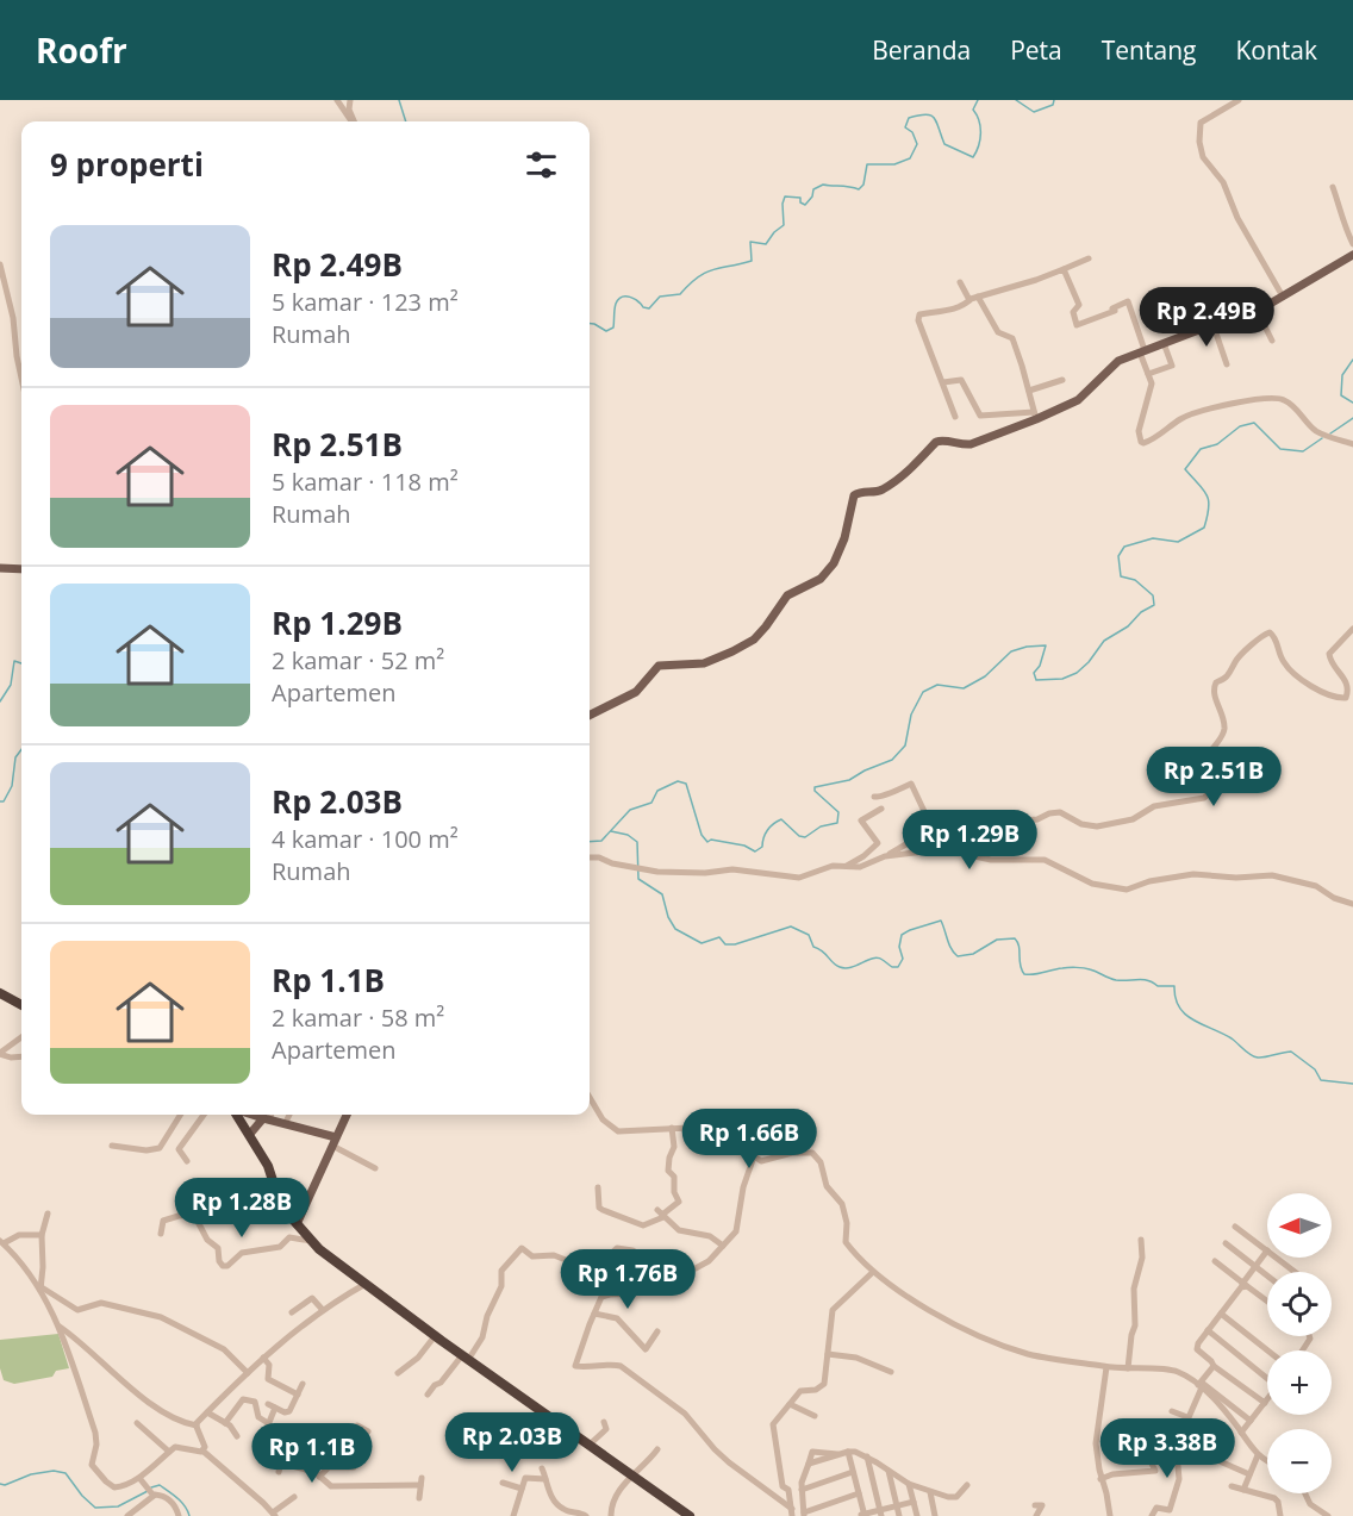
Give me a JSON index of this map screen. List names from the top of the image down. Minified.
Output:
{"north":"left","page":{"header":"Roofr","nav":["Beranda","Peta","Tentang","Kontak"],"heading":"9 properti","list":[{"name":"Rp 2.49B","note":"5 kamar · 123 m² · Rumah"},{"name":"Rp 2.51B","note":"5 kamar · 118 m² · Rumah"},{"name":"Rp 1.29B","note":"2 kamar · 52 m² · Apartemen"},{"name":"Rp 2.03B","note":"4 kamar · 100 m² · Rumah"},{"name":"Rp 1.1B","note":"2 kamar · 58 m² · Apartemen"}],"price":["Rp 2.49B","Rp 2.51B","Rp 1.29B","Rp 1.66B","Rp 1.28B","Rp 1.76B","Rp 2.03B","Rp 3.38B","Rp 1.1B"],"map_buttons":["+","−"]}}
